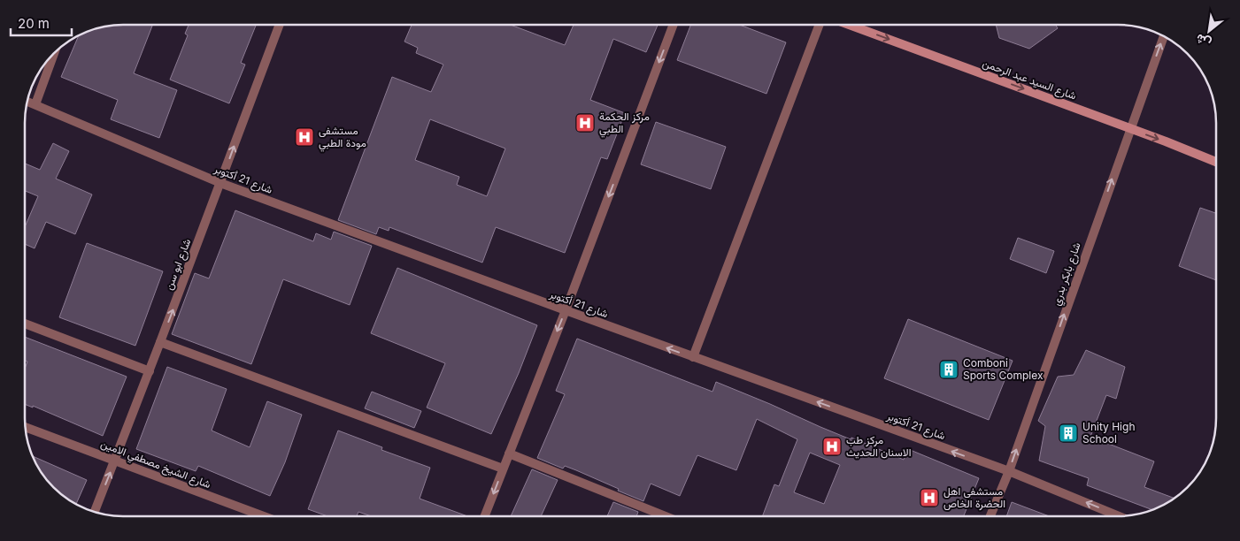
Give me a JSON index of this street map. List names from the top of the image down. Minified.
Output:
{"streets":{"street":["شارع السيد عبد الرحمن","شارع 21 أكتوبر","شارع ابو سن","شارع بابكر بدري","شارع الشيخ مصطفي الامين"]},"crossings":[["شارع السيد عبد الرحمن","شارع بابكر بدري"],["شارع 21 أكتوبر","شارع ابو سن"],["شارع 21 أكتوبر","شارع بابكر بدري"],["شارع ابو سن","شارع الشيخ مصطفي الامين"]],"one_way":["شارع السيد عبد الرحمن","شارع 21 أكتوبر","شارع ابو سن","شارع بابكر بدري"],"places":{"hospital":["مركز الحكمة الطبي","مستشفى مودة الطبي","مركز طب الاسنان الحديث","مستشفى اهل الحضرة الخاص"],"building":["Comboni Sports Complex","Unity High School"]},"scale_bar":"20 m","north":"bottom left"}
